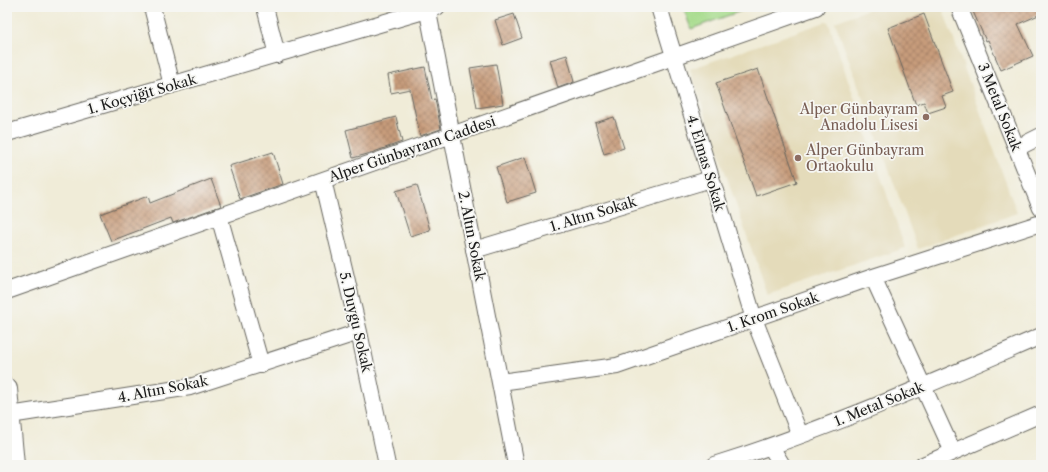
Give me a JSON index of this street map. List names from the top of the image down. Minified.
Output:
{"streets":{"street":["1. Koçyiğit Sokak","3 Metal Sokak","Alper Günbayram Caddesi","4. Elmas Sokak","1. Altın Sokak","2. Altın Sokak","1. Krom Sokak","5. Duygu Sokak","4. Altın Sokak","1. Metal Sokak"]},"crossings":[["1. Koçyiğit Sokak","2. Altın Sokak"],["Alper Günbayram Caddesi","4. Elmas Sokak"],["Alper Günbayram Caddesi","2. Altın Sokak"],["Alper Günbayram Caddesi","5. Duygu Sokak"],["4. Elmas Sokak","1. Altın Sokak"],["4. Elmas Sokak","1. Krom Sokak"],["4. Elmas Sokak","1. Metal Sokak"],["1. Altın Sokak","2. Altın Sokak"],["2. Altın Sokak","1. Krom Sokak"],["5. Duygu Sokak","4. Altın Sokak"]],"places":["Alper Günbayram Anadolu Lisesi","Alper Günbayram Ortaokulu"]}
